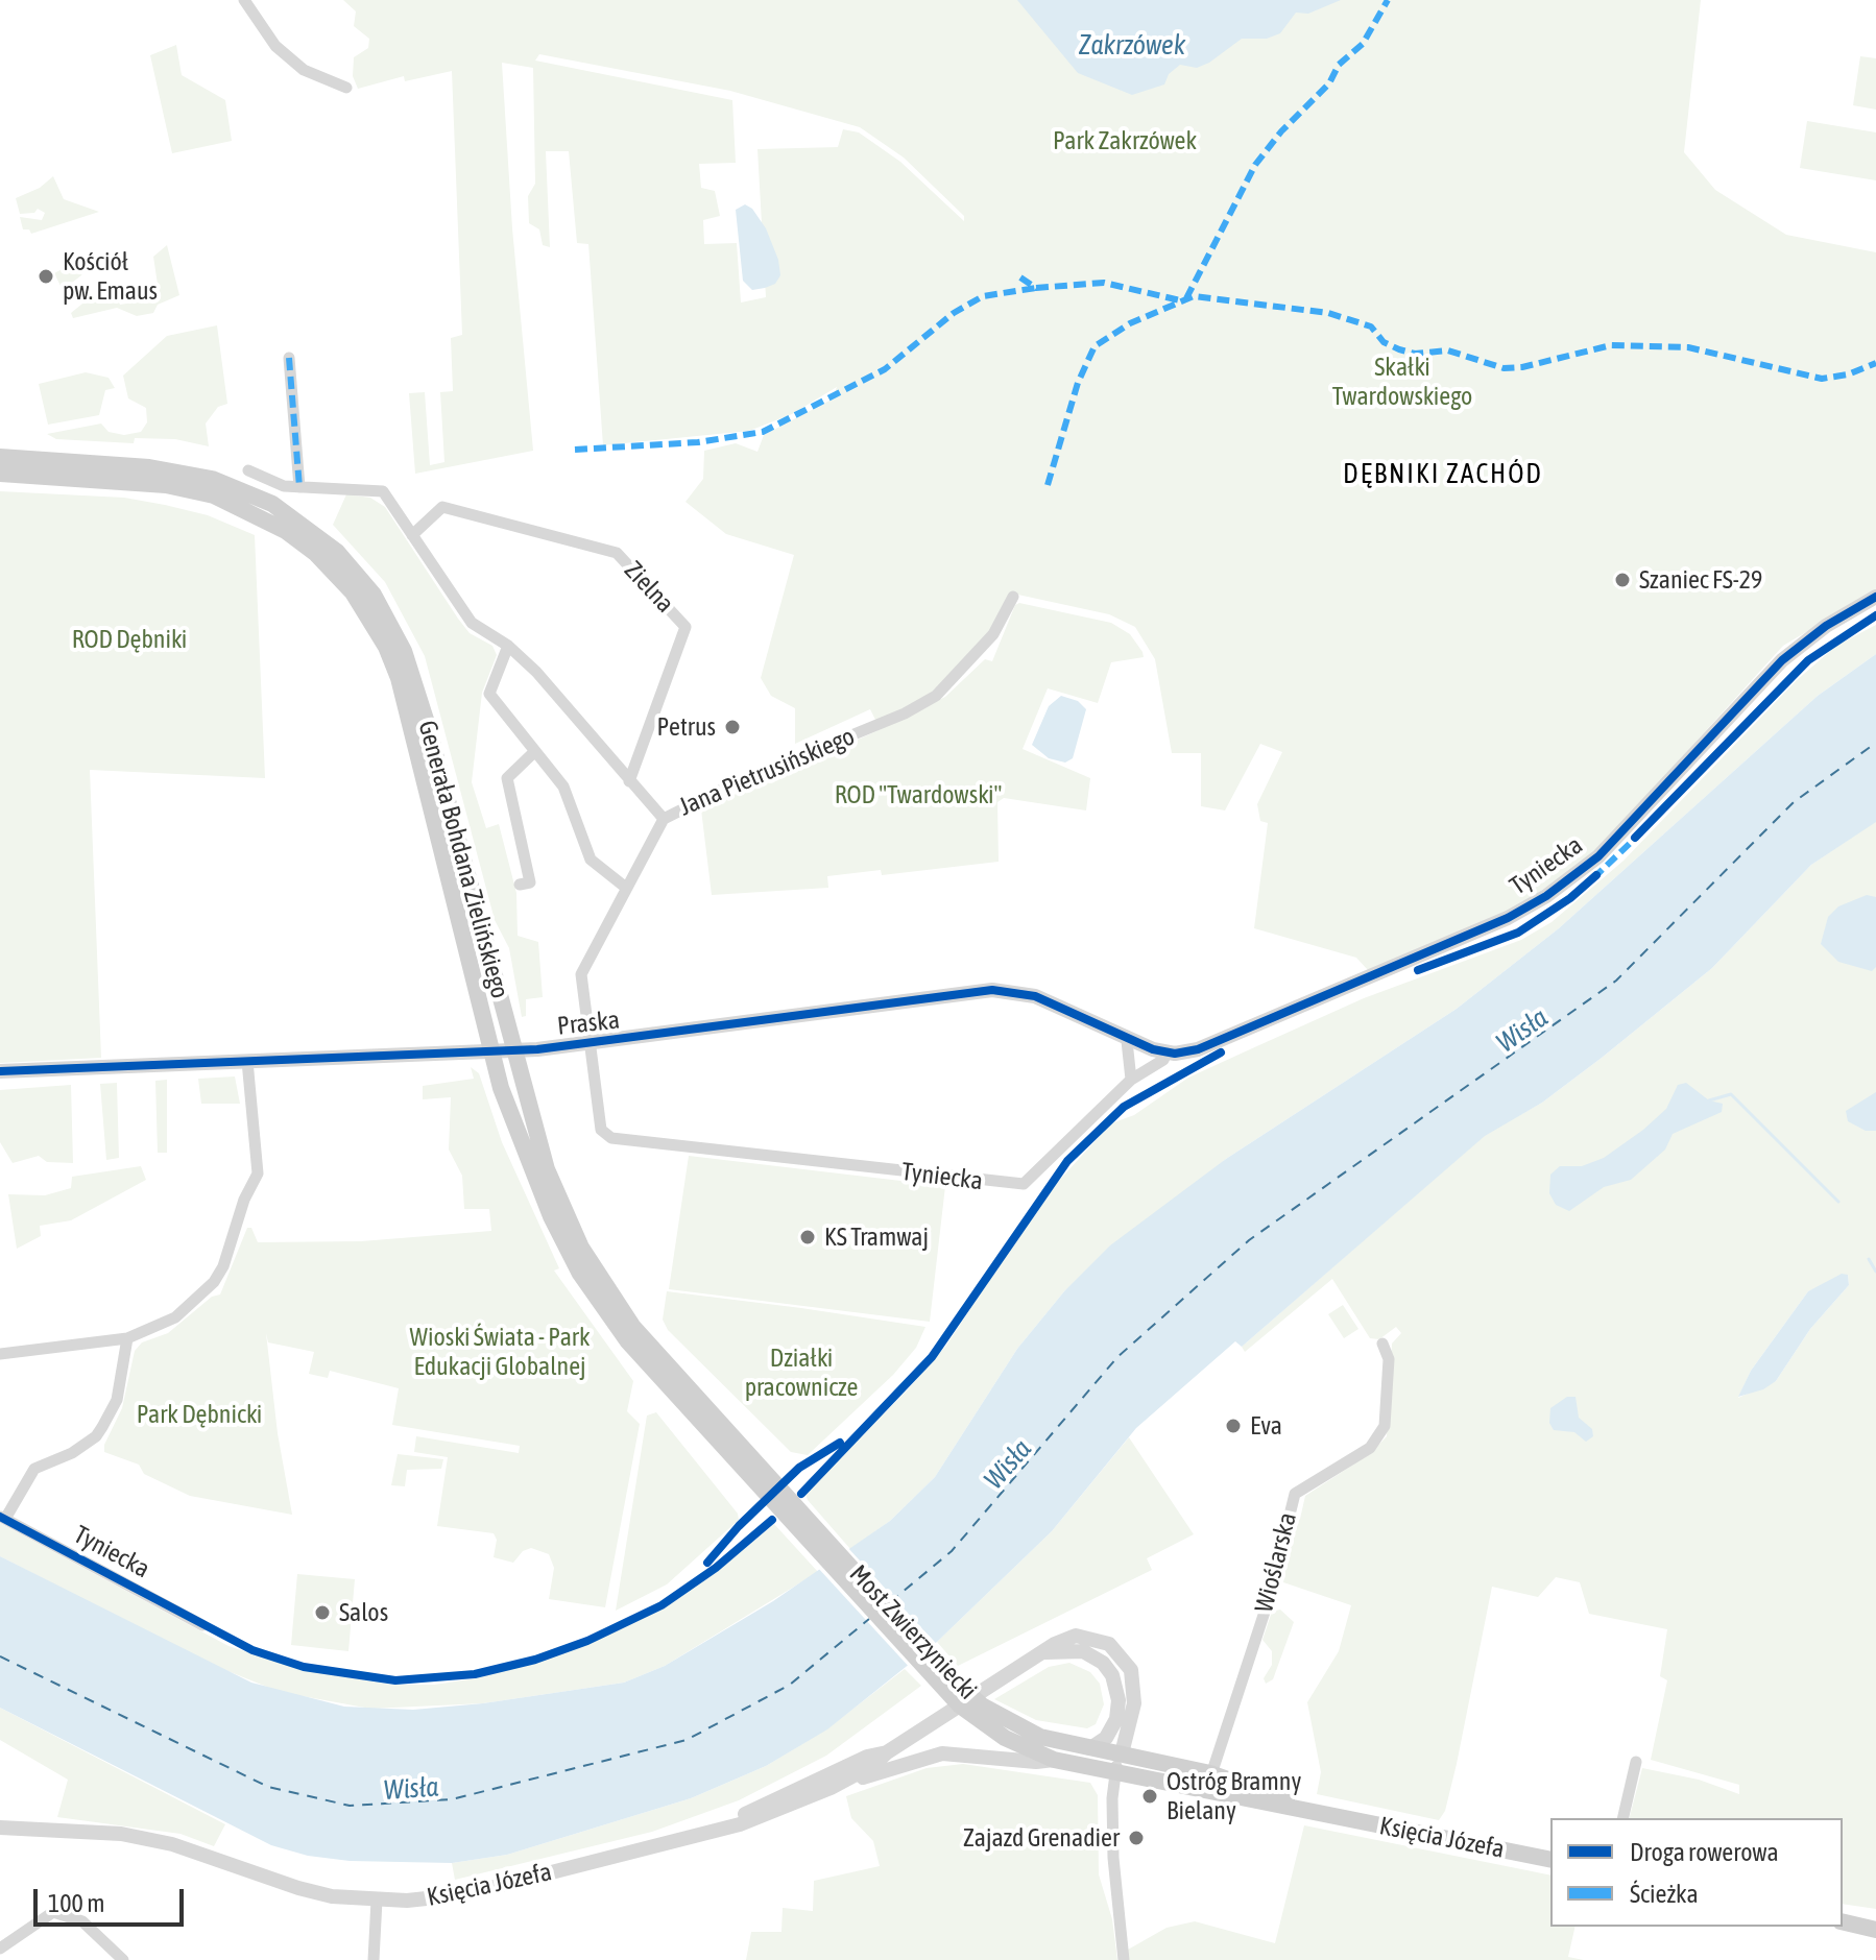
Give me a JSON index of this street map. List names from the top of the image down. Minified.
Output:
{"streets":{"main road":["Generała Bohdana Zielińskiego","Most Zwierzyniecki","Księcia Józefa"],"street":["Zielna","Jana Pietrusińskiego","Tyniecka","Praska","Wioślarska"]},"crossings":[["Jana Pietrusińskiego","Tyniecka"],["Jana Pietrusińskiego","Praska"],["Generała Bohdana Zielińskiego","Praska"],["Generała Bohdana Zielińskiego","Most Zwierzyniecki"],["Tyniecka","Praska"],["Wioślarska","Księcia Józefa"],["Most Zwierzyniecki","Księcia Józefa"]],"districts":["DĘBNIKI ZACHÓD"],"water":["Zakrzówek","Wisła"],"parks":["Park Zakrzówek","Skałki Twardowskiego","ROD Dębniki","ROD \"Twardowski\"","Wioski Świata - Park Edukacji Globalnej","Działki pracownicze","Park Dębnicki"],"places":["Kościół pw. Emaus","Szaniec FS-29","Petrus","KS Tramwaj","Eva","Salos","Ostróg Bramny Bielany","Zajazd Grenadier"],"legend":["Droga rowerowa","Ścieżka"],"scale_bar":"100 m"}
